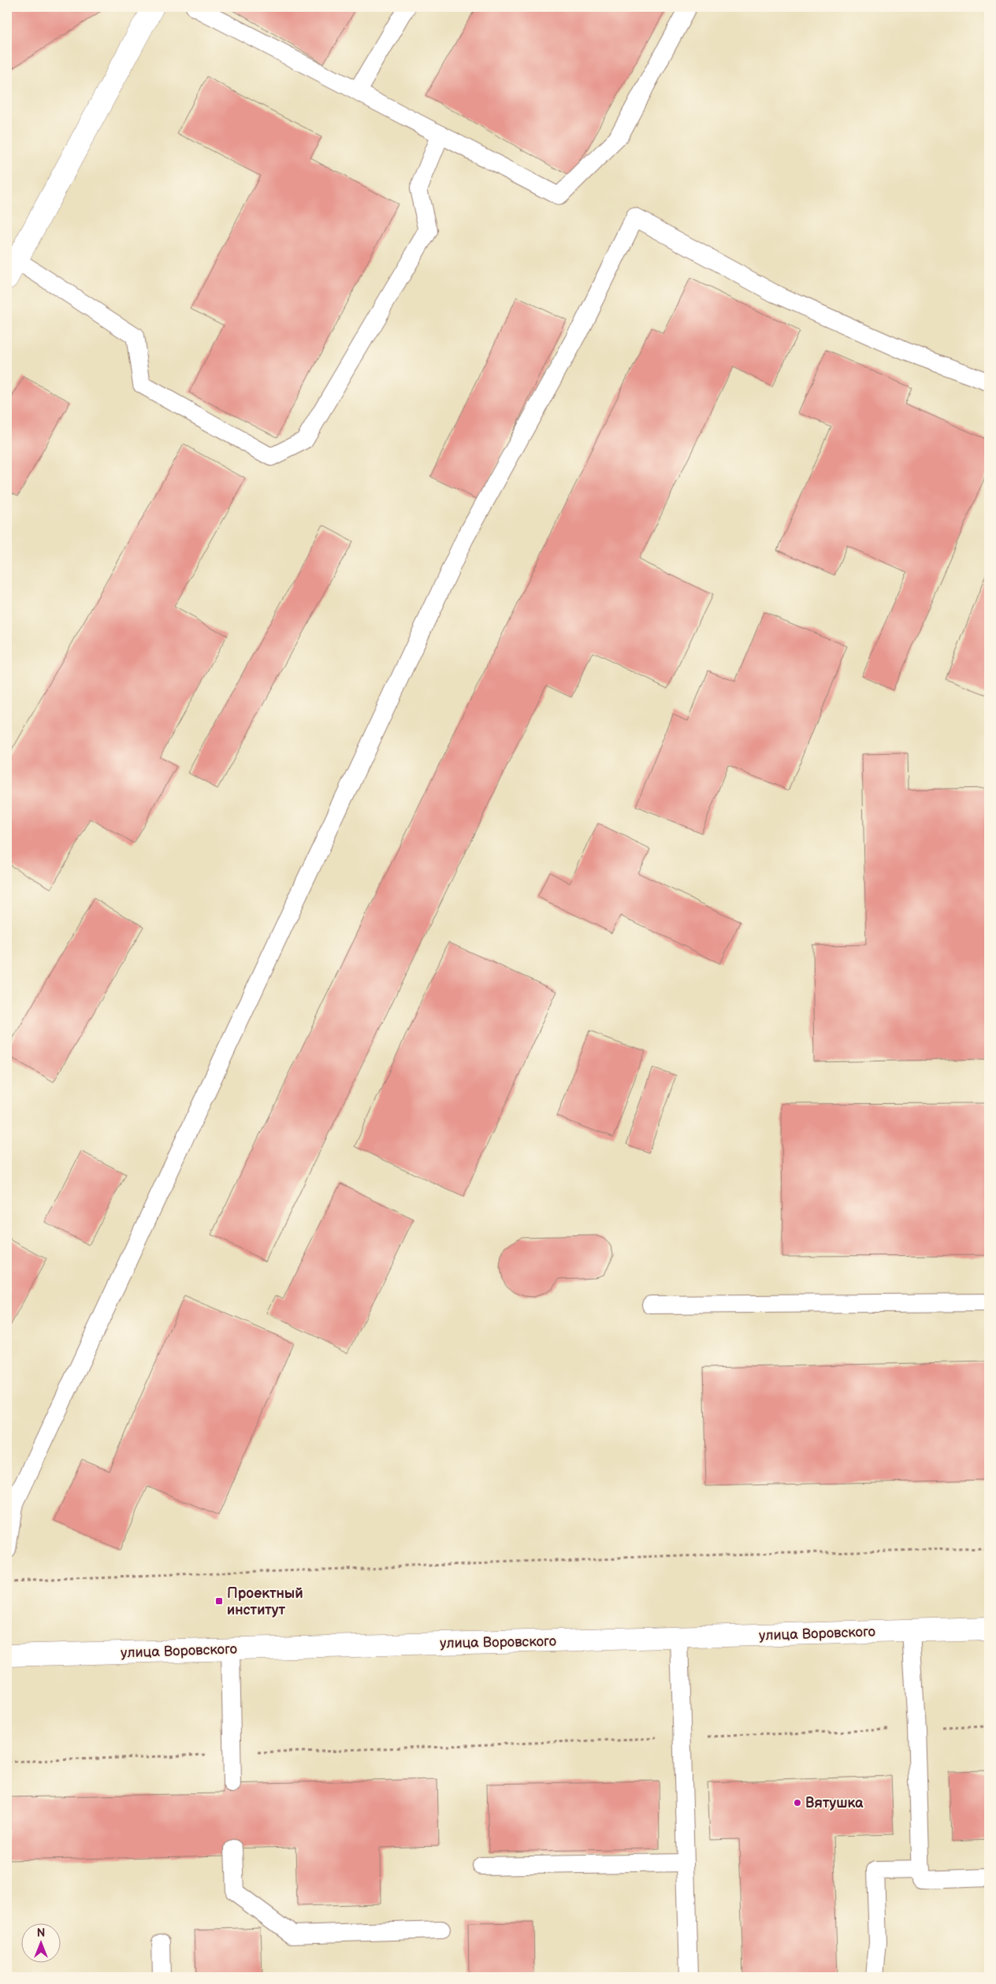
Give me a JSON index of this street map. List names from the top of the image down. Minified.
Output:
{"streets":{"main road":["улица Воровского"]},"places":{"transit":["Проектный институт"],"other":["Вятушка"]},"north":"top"}
